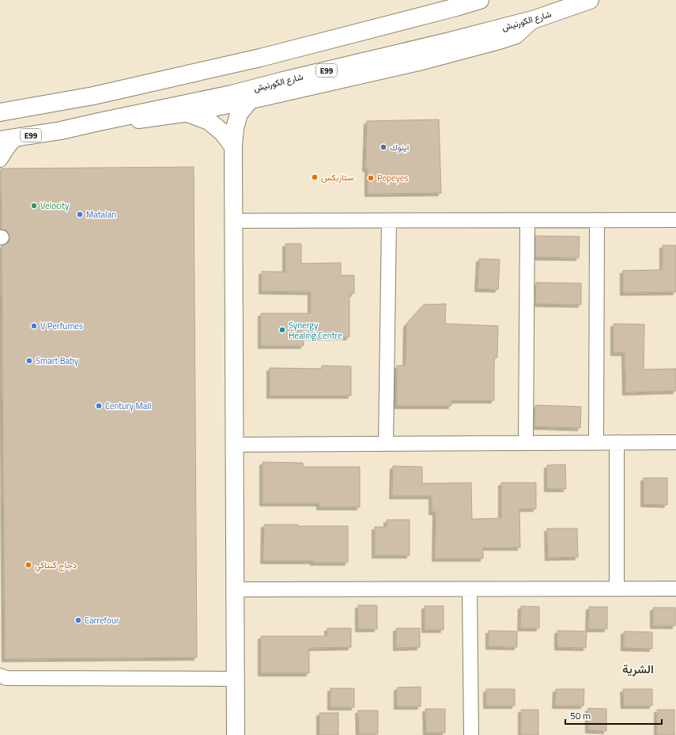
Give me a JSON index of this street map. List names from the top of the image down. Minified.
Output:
{"streets":{"main road":["شارع الكورنيش","E99"]},"districts":["الشرية"],"places":["اينوك","ستاربكس","Popeyes","Velocity","Matalan","V Perfumes","Synergy Healing Centre","Smart Baby","Century Mall","دجاج كنتاكي","Carrefour"],"scale_bar":"50 m"}
